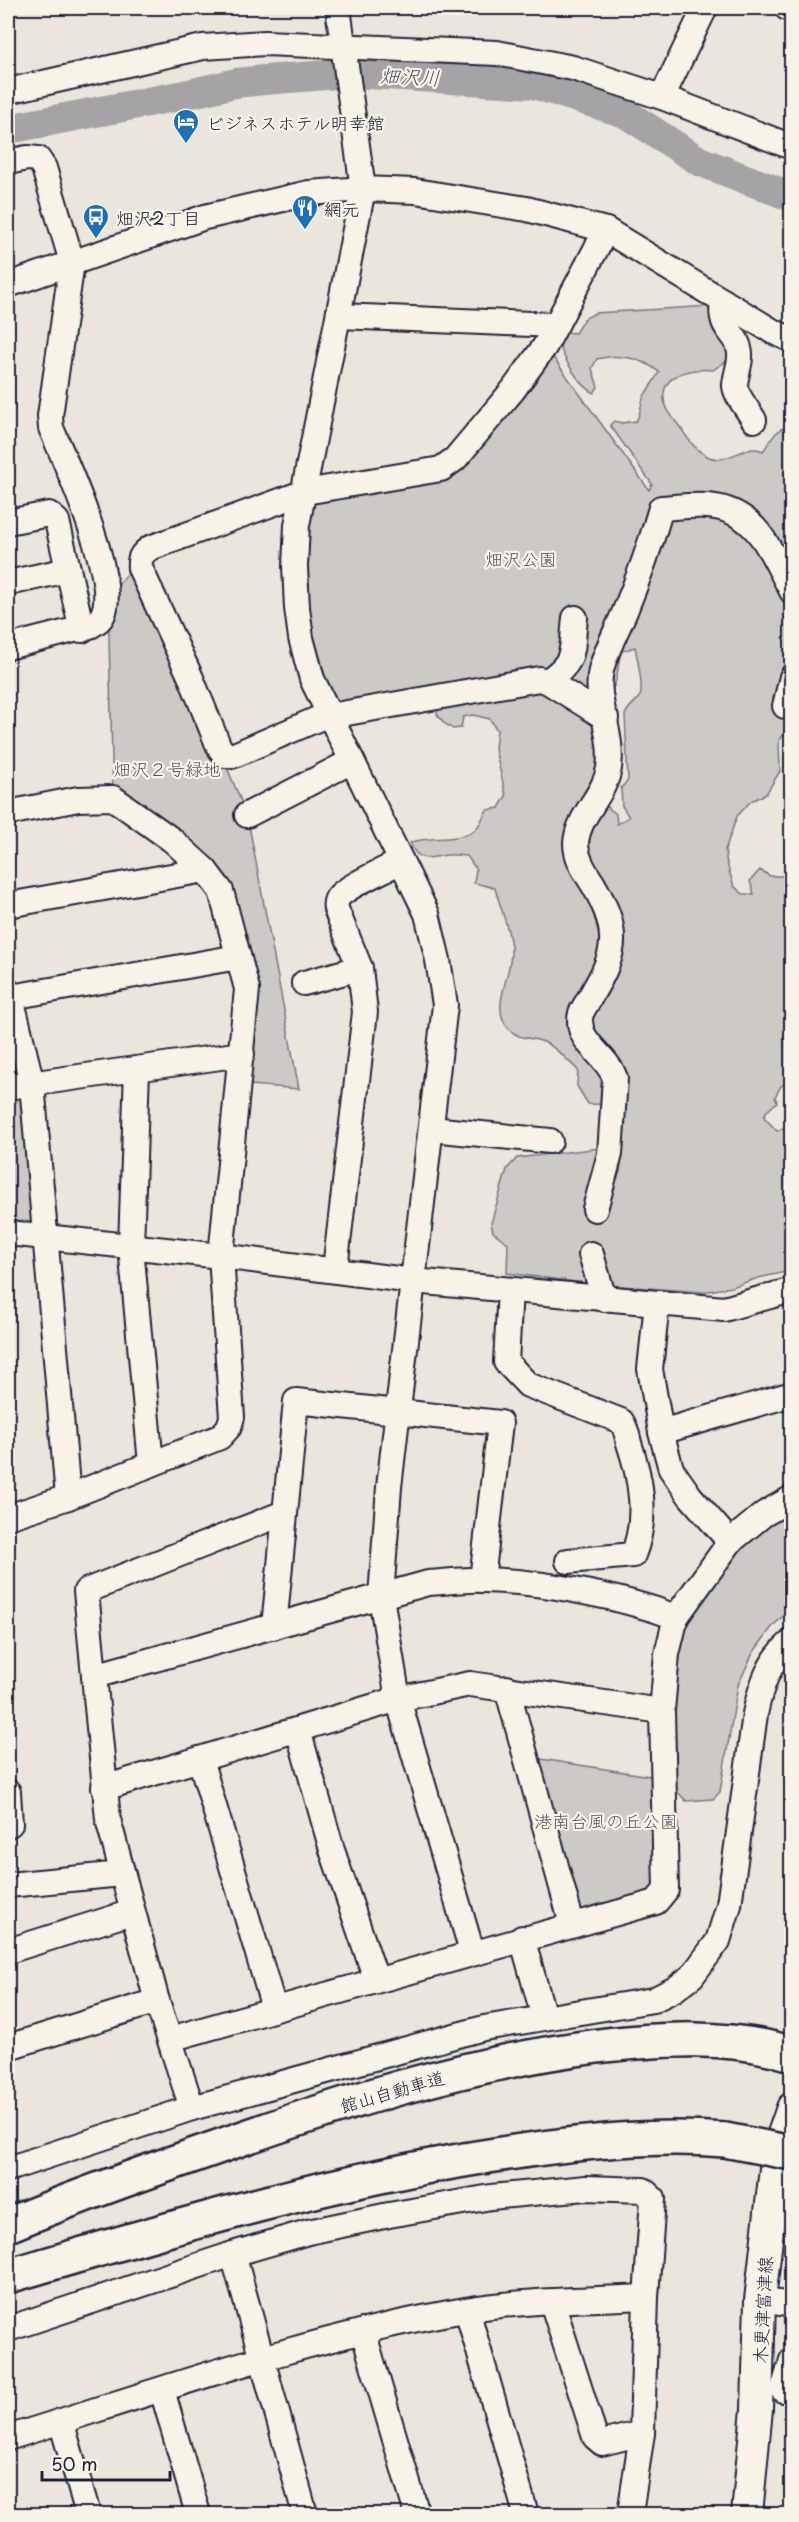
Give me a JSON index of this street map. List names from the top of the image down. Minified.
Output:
{"streets":{"highway":["館山自動車道"],"main road":["木更津富津線"]},"water":["畑沢川"],"parks":["畑沢公園","畑沢２号緑地","港南台風の丘公園"],"places":{"hotel":["ビジネスホテル明幸館"],"restaurant":["網元"],"bus stop":["畑沢2丁目"]},"scale_bar":"50 m"}
